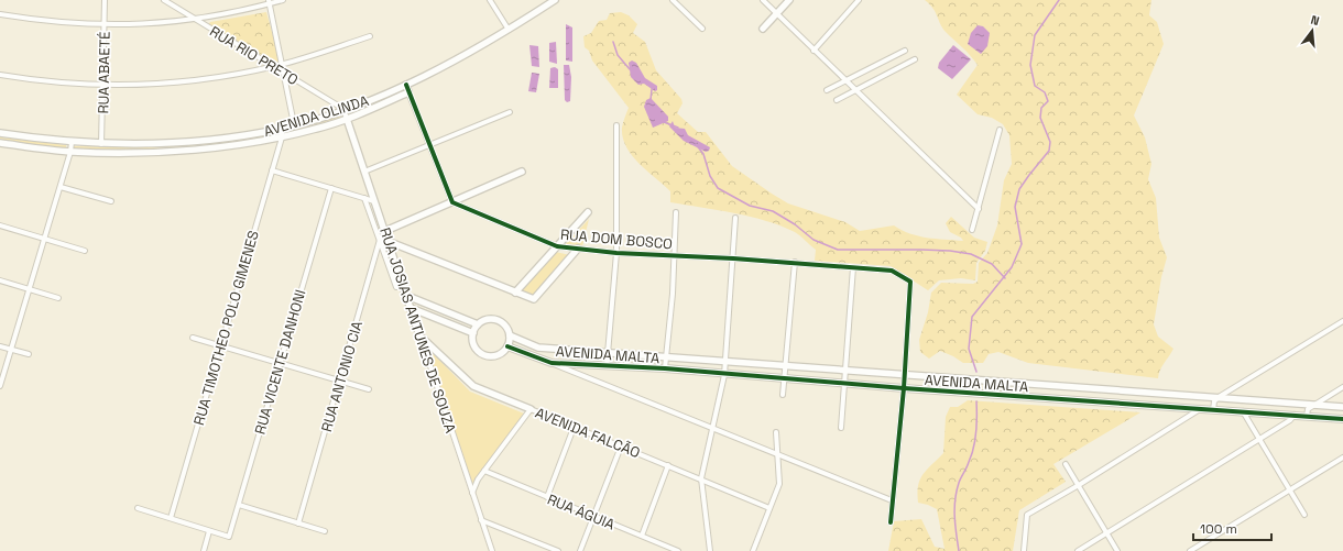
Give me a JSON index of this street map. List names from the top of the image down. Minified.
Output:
{"streets":{"street":["RUA RIO PRETO","RUA ABAETÉ","AVENIDA OLINDA","RUA DOM BOSCO","RUA TIMOTHEO POLO GIMENES","RUA JOSIAS ANTUNES DE SOUZA","AVENIDA MALTA","RUA VICENTE DANHONI","RUA ANTONIO CIA","AVENIDA FALCÃO","RUA ÁGUIA"]},"crossings":[["RUA RIO PRETO","AVENIDA OLINDA"],["RUA RIO PRETO","RUA JOSIAS ANTUNES DE SOUZA"],["RUA ABAETÉ","AVENIDA OLINDA"],["AVENIDA OLINDA","RUA TIMOTHEO POLO GIMENES"],["AVENIDA OLINDA","RUA JOSIAS ANTUNES DE SOUZA"],["RUA DOM BOSCO","AVENIDA MALTA"],["RUA JOSIAS ANTUNES DE SOUZA","RUA ANTONIO CIA"],["RUA JOSIAS ANTUNES DE SOUZA","AVENIDA FALCÃO"]],"scale_bar":"100 m","north":"top"}
